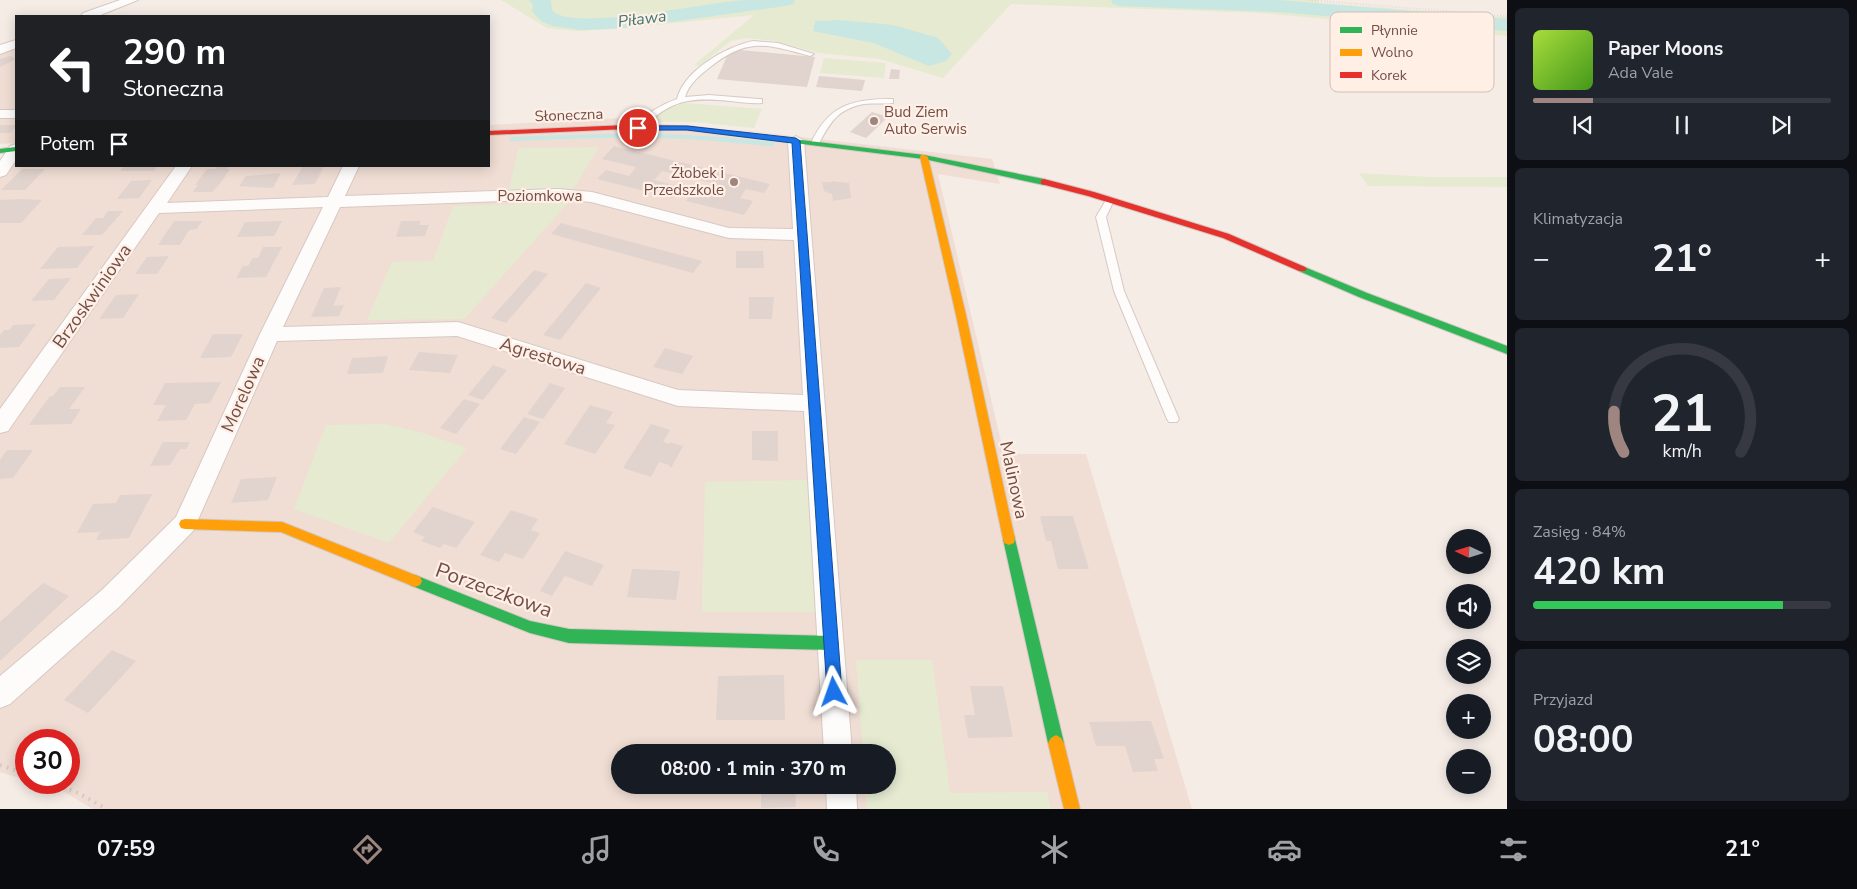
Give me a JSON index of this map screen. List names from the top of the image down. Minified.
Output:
{"streets":{"street":["Słoneczna","Poziomkowa","Brzoskwiniowa","Agrestowa","Morelowa","Malinowa","Porzeczkowa"]},"crossings":[["Słoneczna","Malinowa"],["Poziomkowa","Morelowa"],["Agrestowa","Morelowa"],["Morelowa","Porzeczkowa"]],"water":["Piława"],"places":["Bud Ziem Auto Serwis","Żłobek i Przedszkole"],"legend":["Płynnie","Wolno","Korek"],"north":"left","page":{"turn":["290 m","Słoneczna"],"song":["Paper Moons","Ada Vale"],"then":"Potem","tile":["Klimatyzacja",["Zasięg · 84%","420 km"],["Przyjazd","08:00"]],"heat":["−","21°","+"],"map_buttons":["+","−"],"limit":"30","trip":"08:00 · 1 min · 370 m","tabs":["07:59","21°"],"gauge":["21","km/h"]}}
